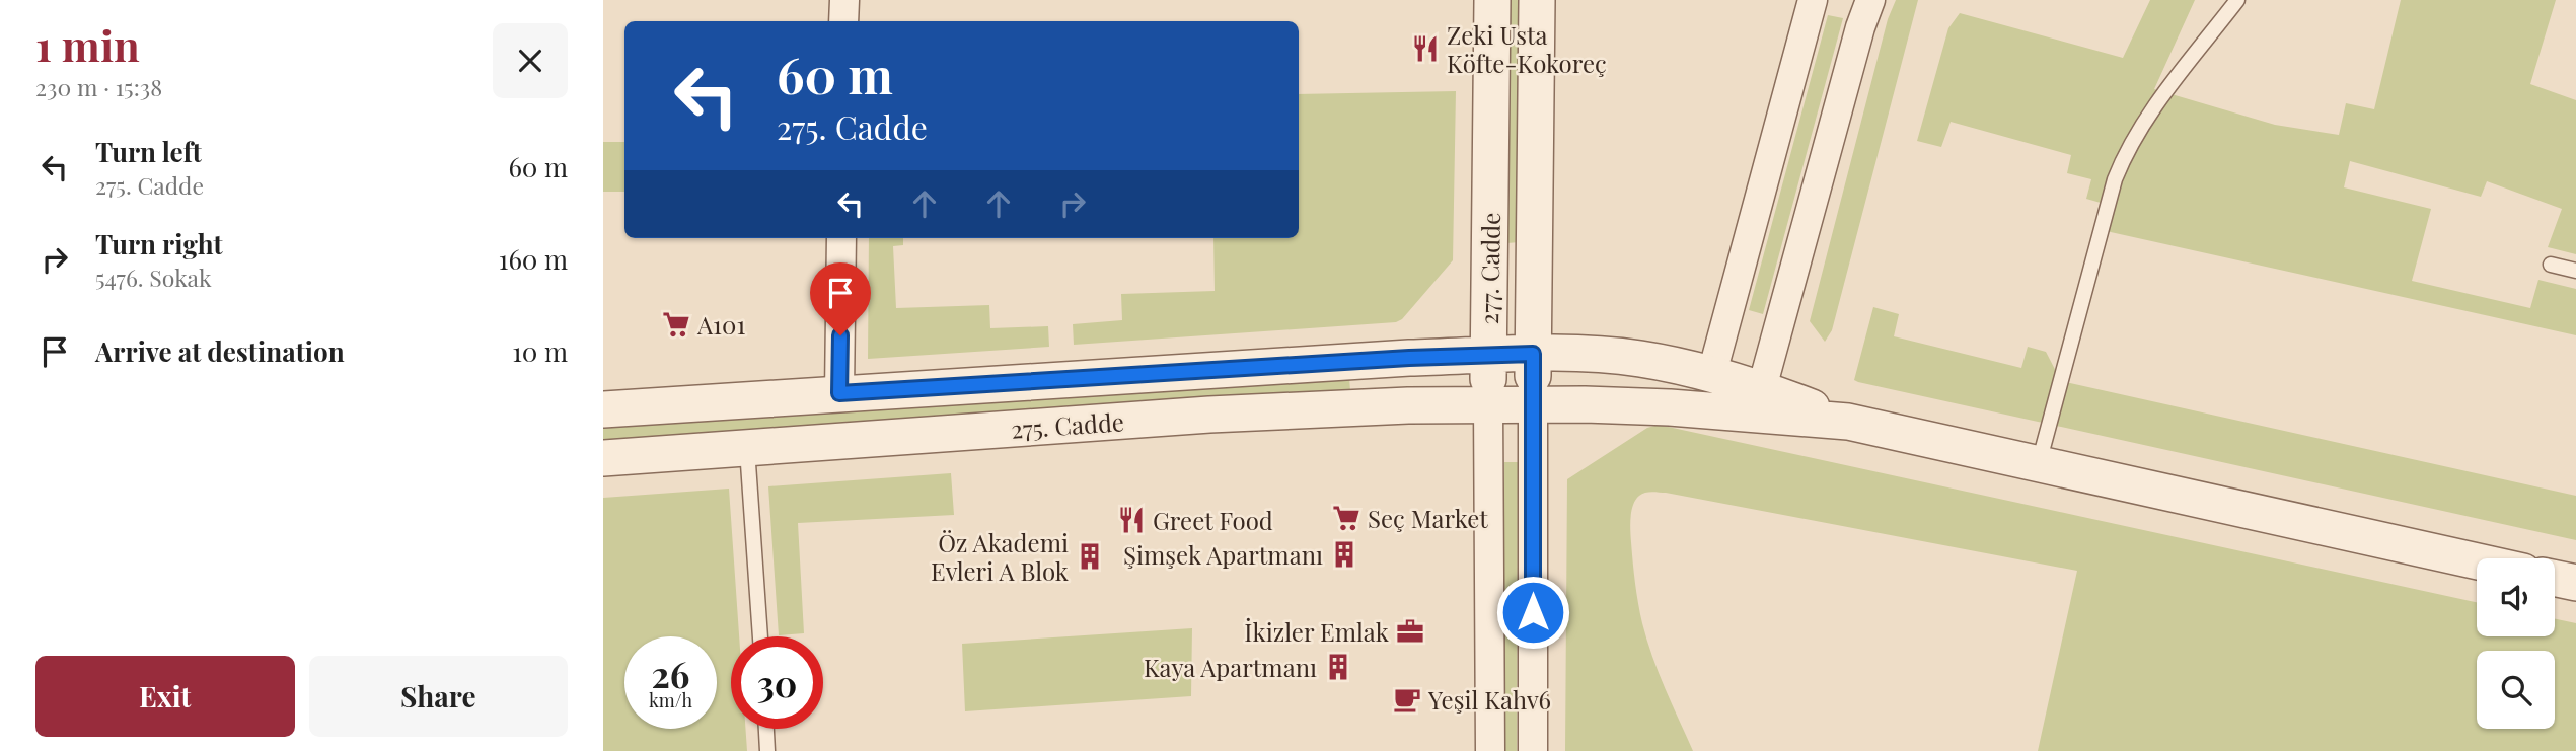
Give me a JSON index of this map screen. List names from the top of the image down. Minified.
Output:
{"streets":{"street":["277. Cadde","275. Cadde"]},"crossings":[["277. Cadde","275. Cadde"]],"places":{"restaurant":["Zeki Usta Köfte-Kokoreç","Greet Food"],"supermarket":["A101","Seç Market"],"building":["Şimşek Apartmanı","Öz Akademi Evleri A Blok","Kaya Apartmanı"],"office":["İkizler Emlak"],"cafe":["Yeşil Kahv6"]},"page":{"heading":["1 min","230 m · 15:38"],"turn":["60 m","275. Cadde"],"list":[{"name":"Turn left","note":"275. Cadde","value":"60 m"},{"name":"Turn right","note":"5476. Sokak","value":"160 m"},{"name":"Arrive at destination","value":"10 m"}],"speed":"26 km/h","limit":"30","buttons":["Exit","Share"]}}
